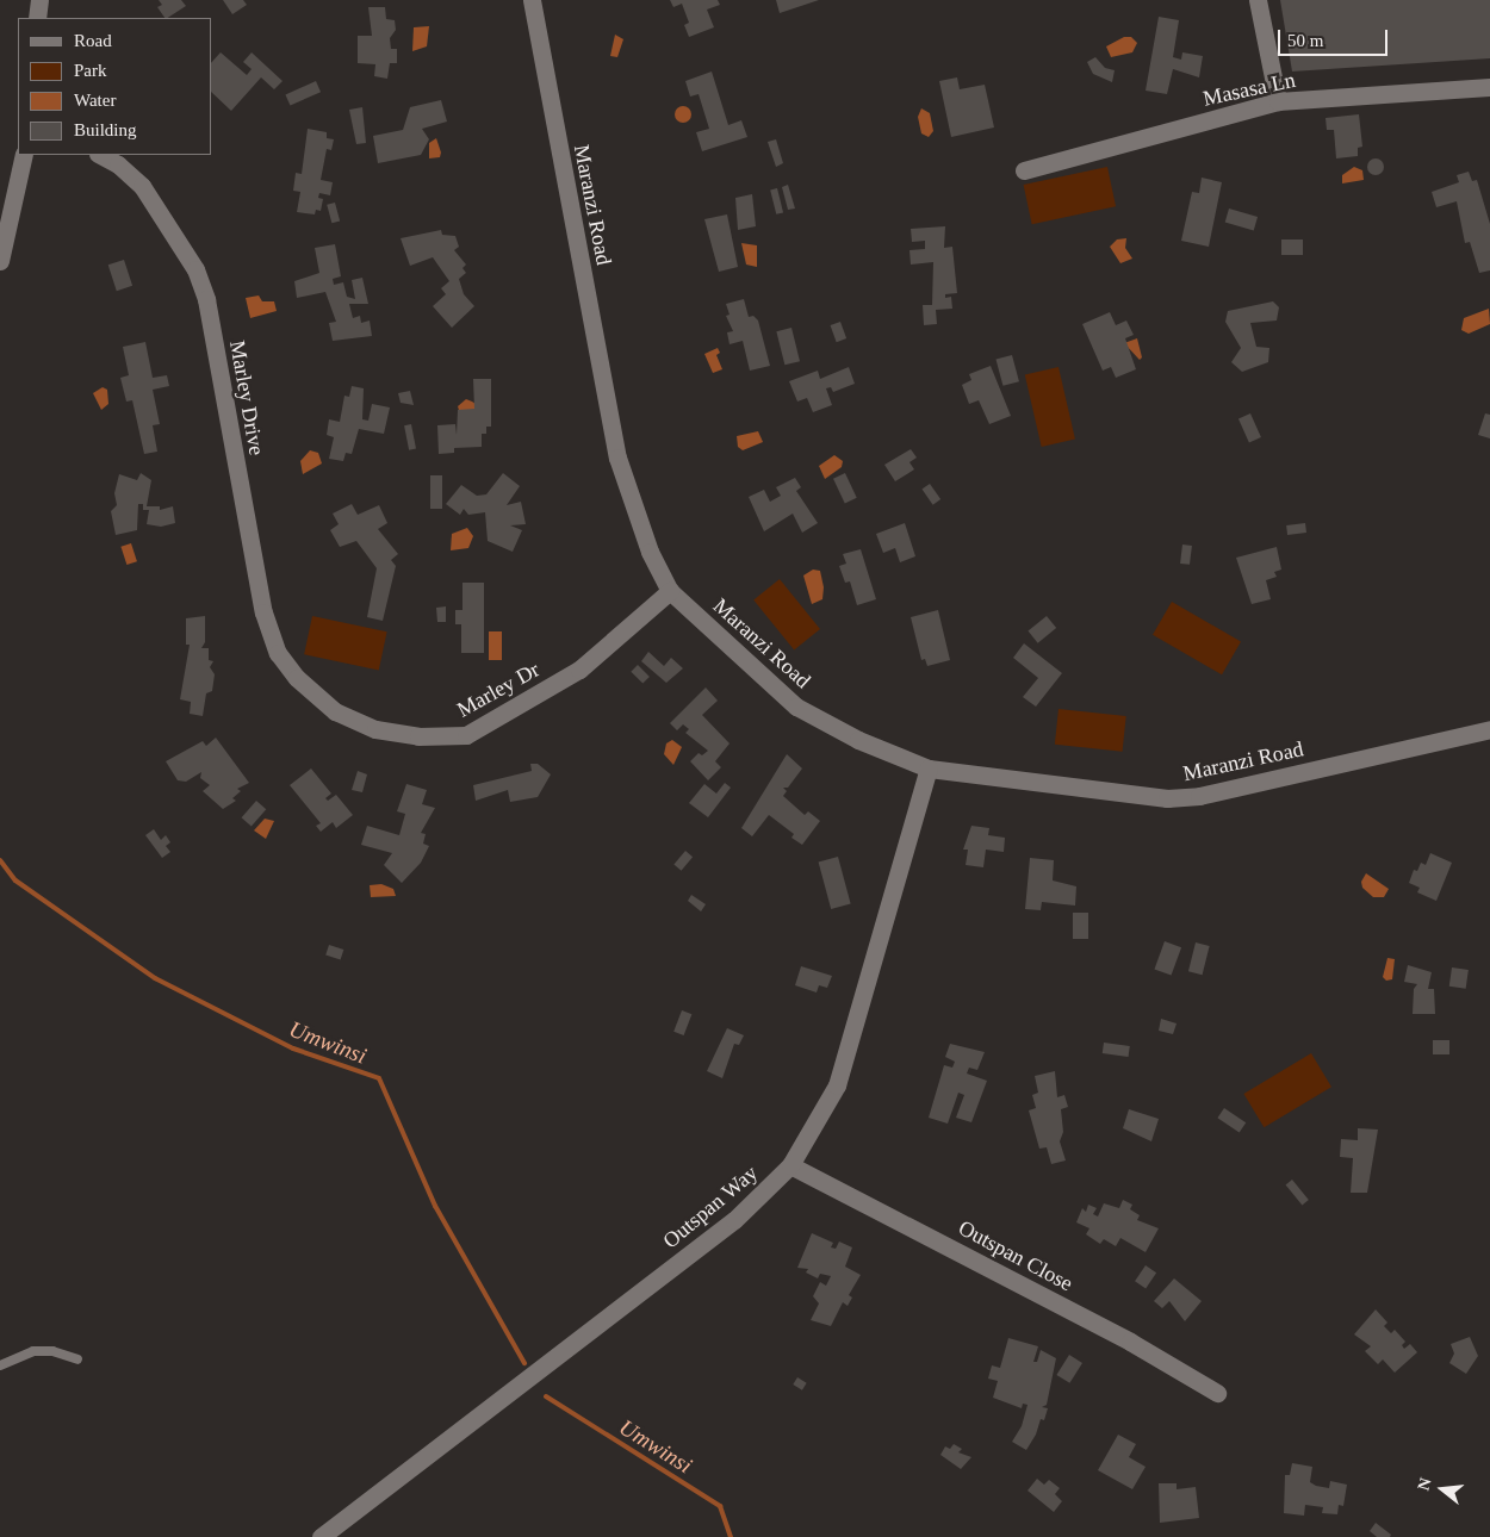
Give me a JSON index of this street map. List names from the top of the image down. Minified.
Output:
{"streets":{"street":["Masasa Ln","Maranzi Road","Marley Drive","Marley Dr","Outspan Way","Outspan Close"]},"crossings":[["Maranzi Road","Marley Dr"],["Maranzi Road","Outspan Way"],["Marley Drive","Marley Dr"],["Outspan Way","Outspan Close"]],"water":["Umwinsi"],"legend":["Road","Park","Water","Building"],"scale_bar":"50 m","north":"left"}
